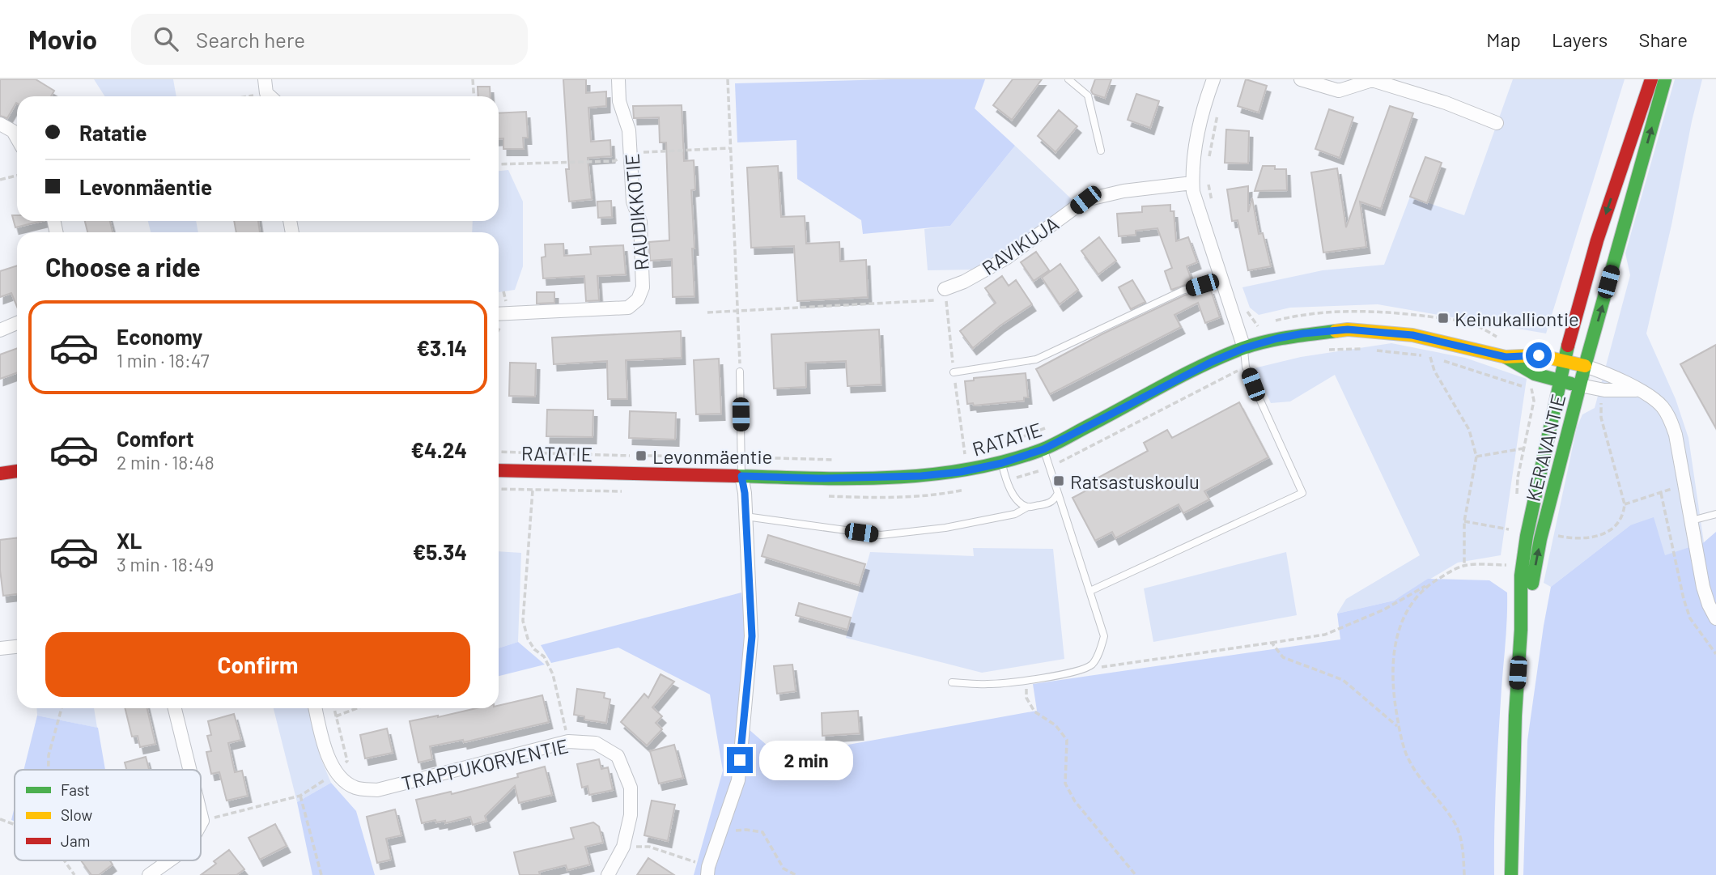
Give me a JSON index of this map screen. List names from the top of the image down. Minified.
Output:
{"streets":{"main road":["RATATIE","KERAVANTIE"],"street":["RAUDIKKOTIE","RAVIKUJA","TRAPPUKORVENTIE"]},"crossings":[["RATATIE","KERAVANTIE"]],"places":{"transit":["Keinukalliontie","Levonmäentie","Ratsastuskoulu"]},"legend":["Fast","Slow","Jam"],"page":{"header":"Movio","search":"Search here","nav":["Map","Layers","Share"],"banner":["Ratatie","Levonmäentie"],"heading":"Choose a ride","list":[{"name":"Economy","note":"1 min · 18:47","value":"€3.14"},{"name":"Comfort","note":"2 min · 18:48","value":"€4.24"},{"name":"XL","note":"3 min · 18:49","value":"€5.34"}],"buttons":"Confirm","bubble":"2 min"}}
